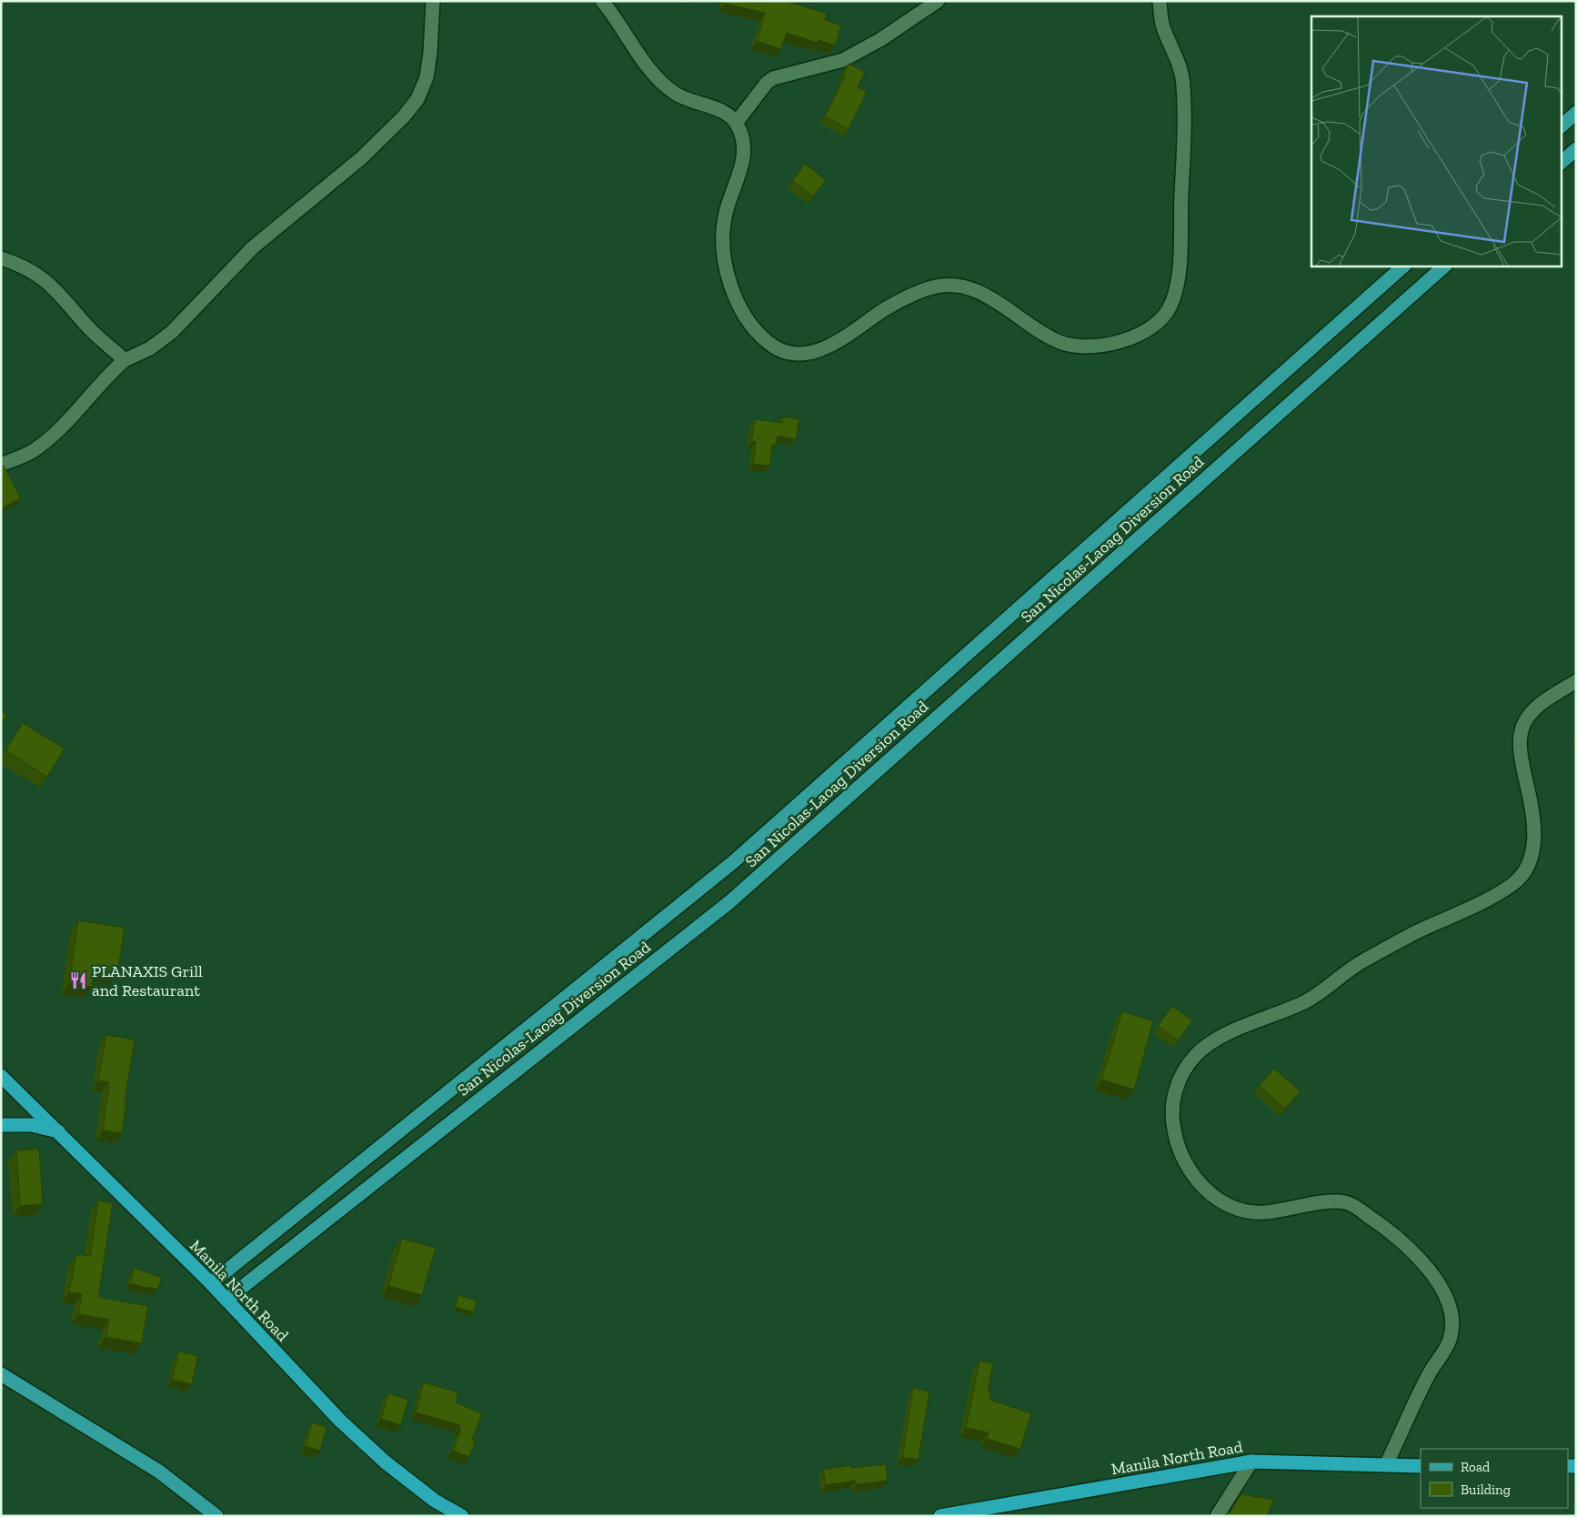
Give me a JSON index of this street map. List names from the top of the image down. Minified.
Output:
{"streets":{"highway":["Manila North Road"],"main road":["San Nicolas-Laoag Diversion Road"]},"crossings":[["San Nicolas-Laoag Diversion Road","Manila North Road"]],"places":{"restaurant":["PLANAXIS Grill and Restaurant"]},"legend":["Road","Building"]}
